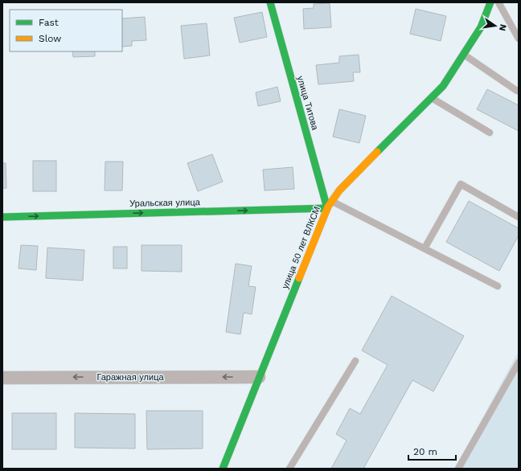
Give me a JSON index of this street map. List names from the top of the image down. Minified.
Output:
{"streets":{"street":["улица Титова","Уральская улица","улица 50 лет ВЛКСМ","Гаражная улица"]},"crossings":[["улица Титова","Уральская улица"],["улица Титова","улица 50 лет ВЛКСМ"],["Уральская улица","улица 50 лет ВЛКСМ"],["улица 50 лет ВЛКСМ","Гаражная улица"]],"one_way":["Уральская улица","Гаражная улица"],"legend":["Fast","Slow"],"scale_bar":"20 m","north":"right"}
